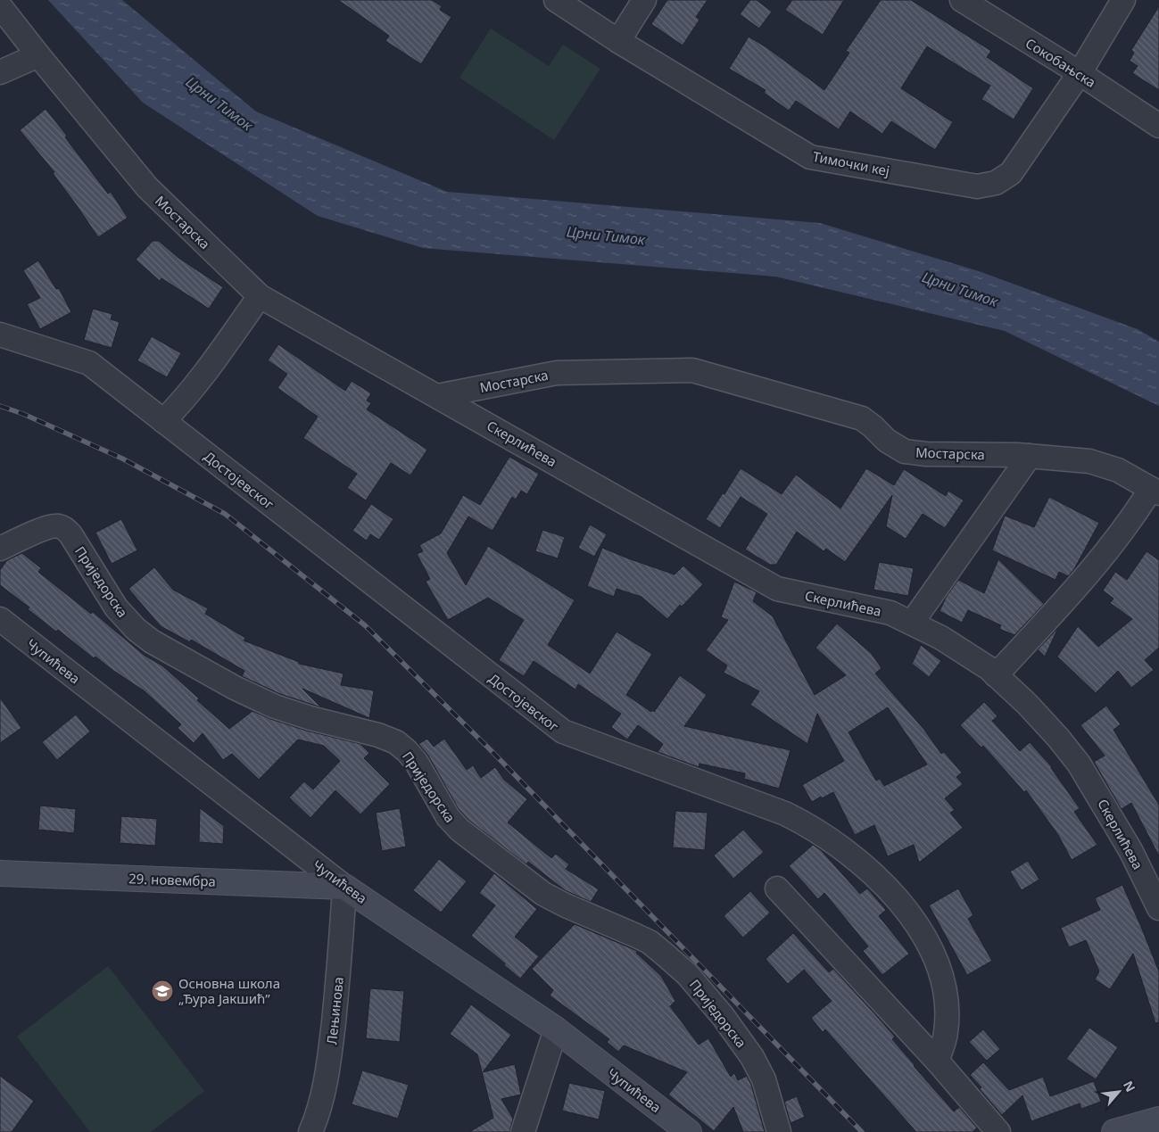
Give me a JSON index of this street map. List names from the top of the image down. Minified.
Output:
{"streets":{"street":["Сокобањска","Тимочки кеј","Мостарска","Скерлићева","Достојевског","Приједорска","Чупићева","29. новембра","Лењинова"]},"crossings":[["Сокобањска","Тимочки кеј"],["Мостарска","Скерлићева"],["Чупићева","29. новембра"],["Чупићева","Лењинова"],["29. новембра","Лењинова"]],"water":["Црни Тимок"],"places":{"school or university":["Основна школа „Ђура Јакшић”"]},"north":"top right"}
